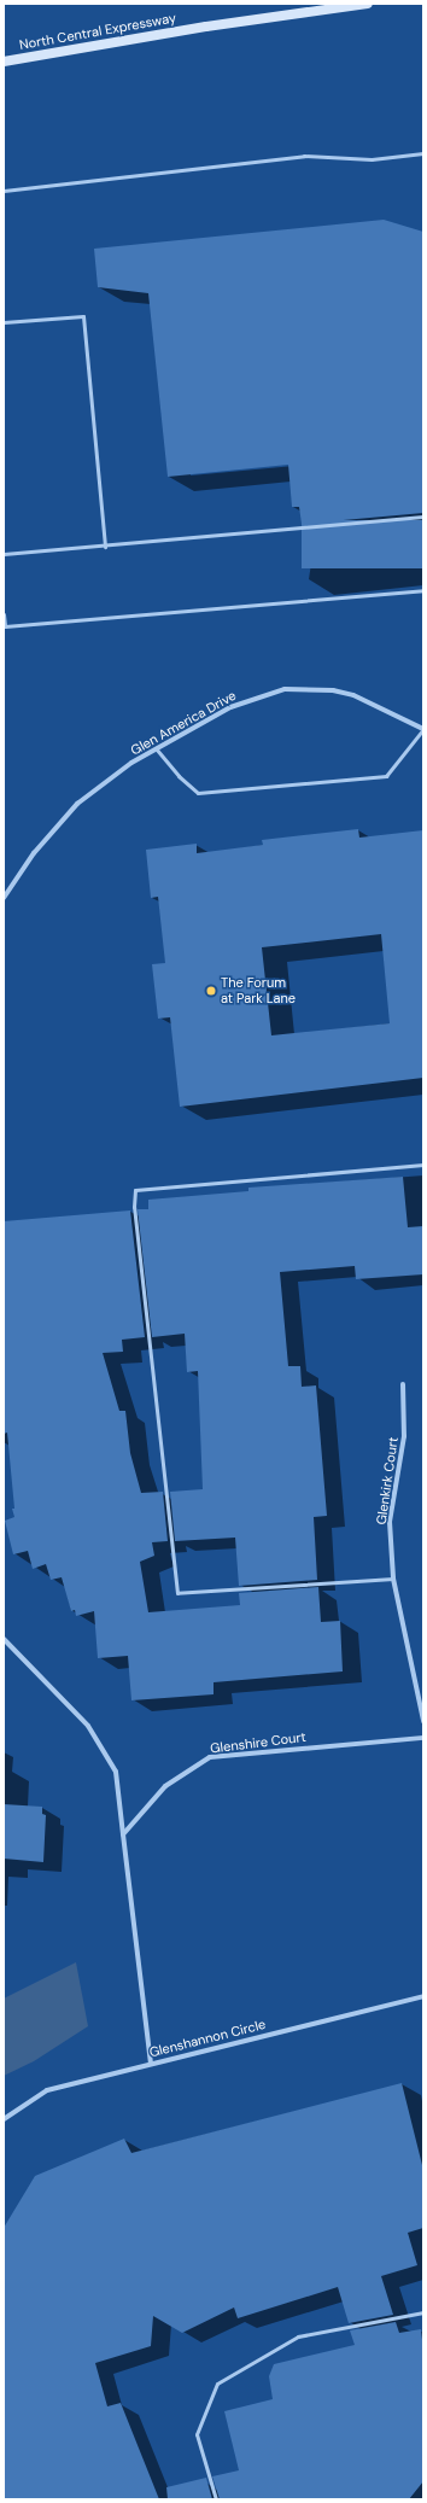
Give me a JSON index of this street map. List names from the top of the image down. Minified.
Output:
{"streets":{"main road":["North Central Expressway"],"street":["Glen America Drive","Glenkirk Court","Glenshire Court","Glenshannon Circle"]},"places":["The Forum at Park Lane"]}
